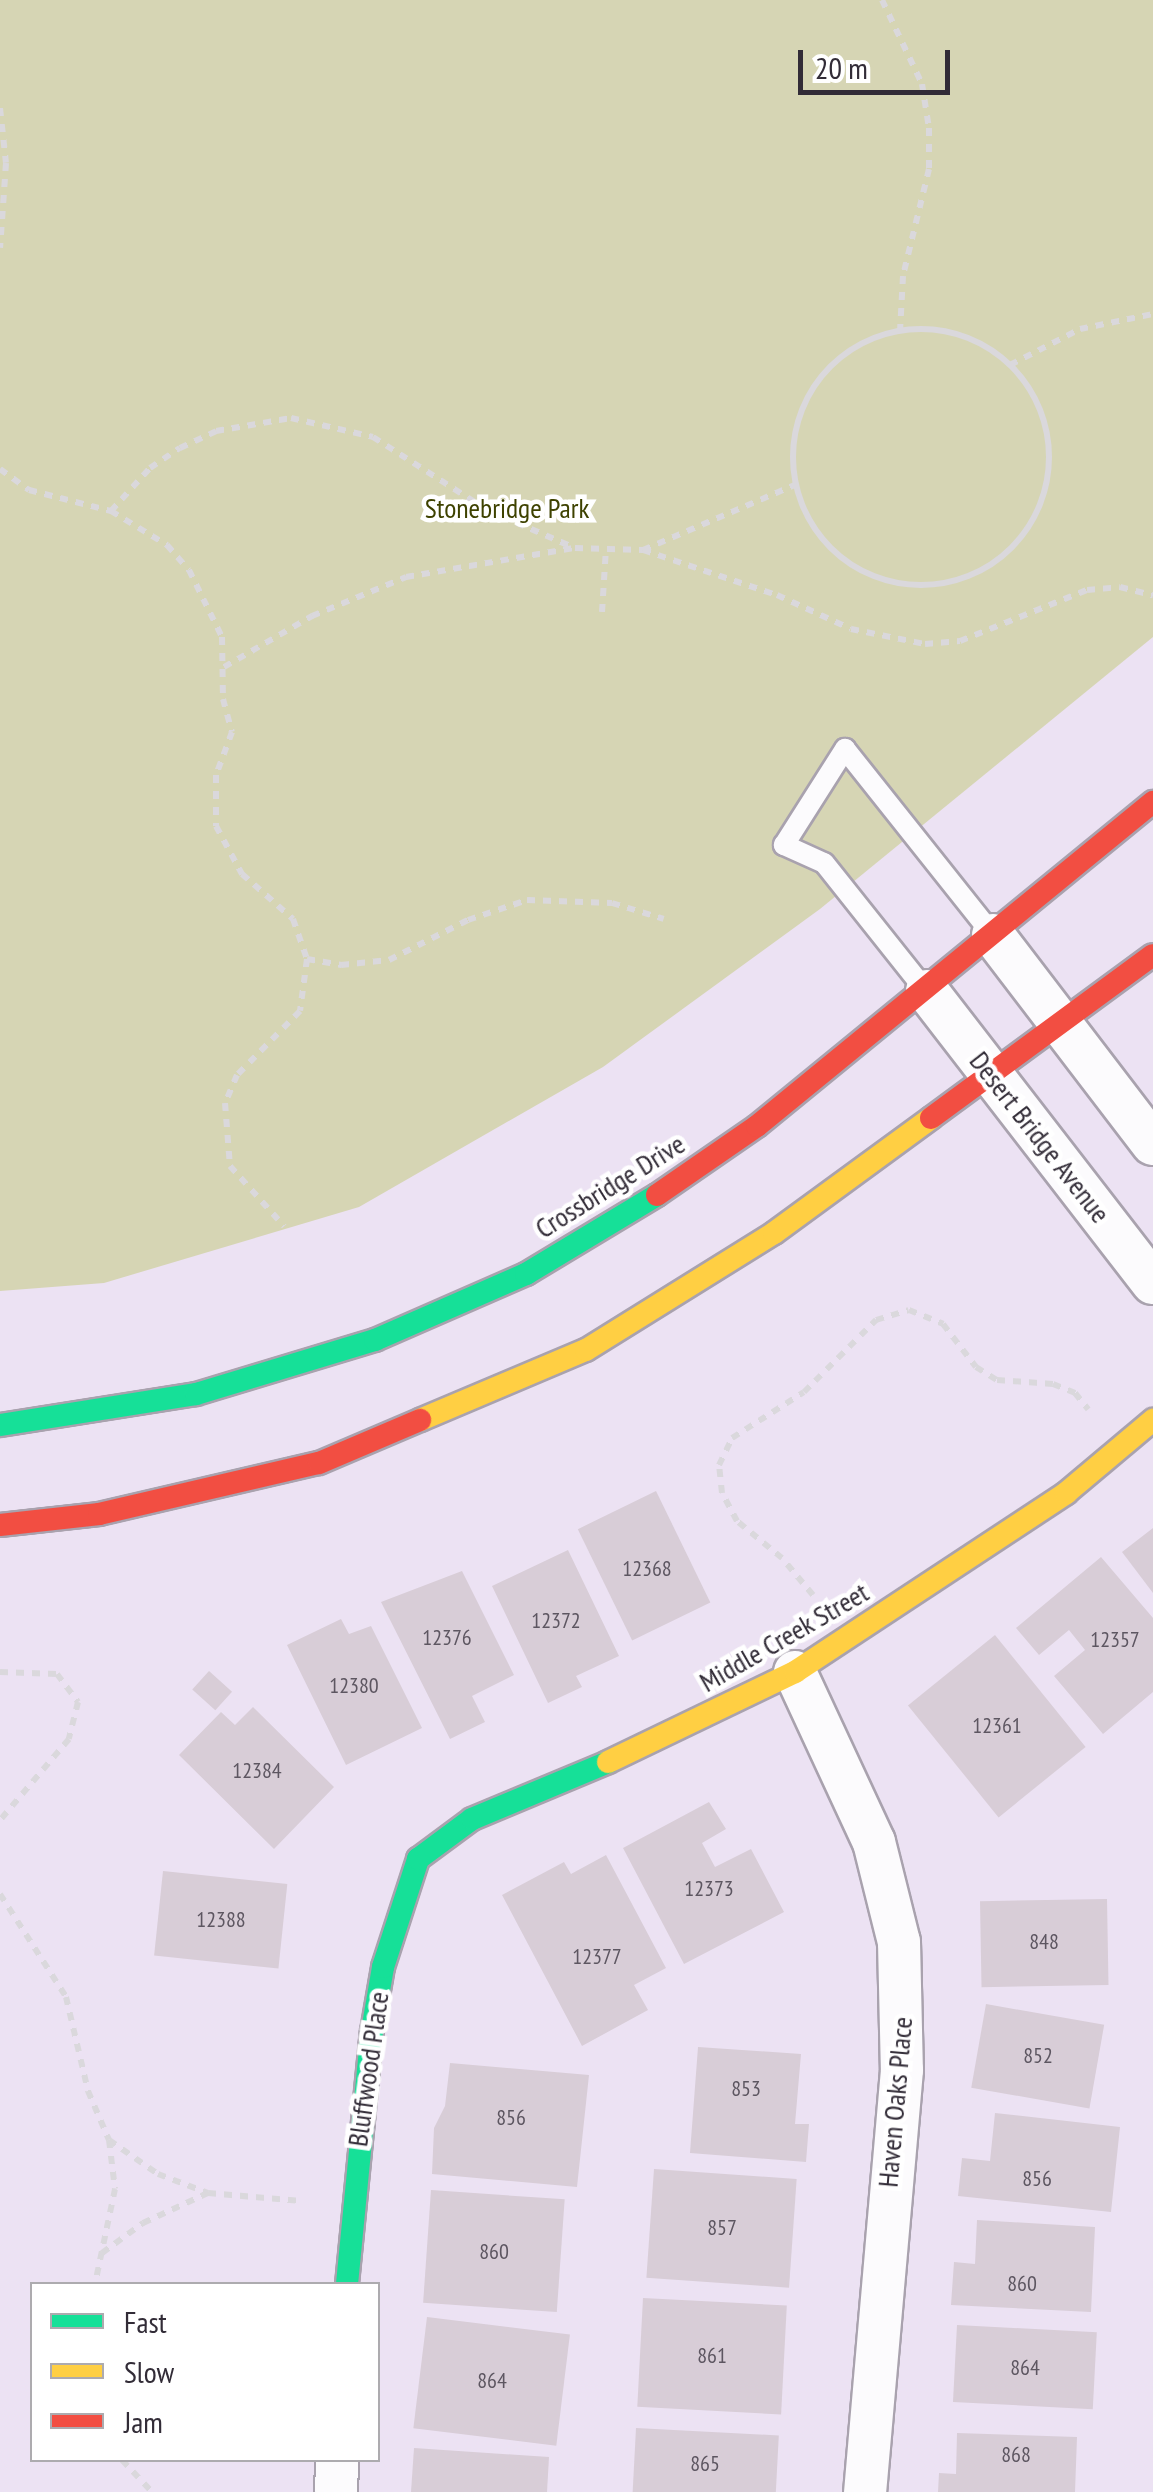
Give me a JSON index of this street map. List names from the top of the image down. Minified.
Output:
{"streets":{"street":["Desert Bridge Avenue","Crossbridge Drive","Middle Creek Street","Bluffwood Place","Haven Oaks Place"]},"crossings":[["Desert Bridge Avenue","Crossbridge Drive"],["Middle Creek Street","Bluffwood Place"],["Middle Creek Street","Haven Oaks Place"]],"parks":["Stonebridge Park"],"house_numbers":["12368","12372","12376","12357","12380","12361","12384","12373","12388","848","12377","852","853","856","856","857","860","860","861","864","864","868","865"],"legend":["Fast","Slow","Jam"],"scale_bar":"20 m"}
